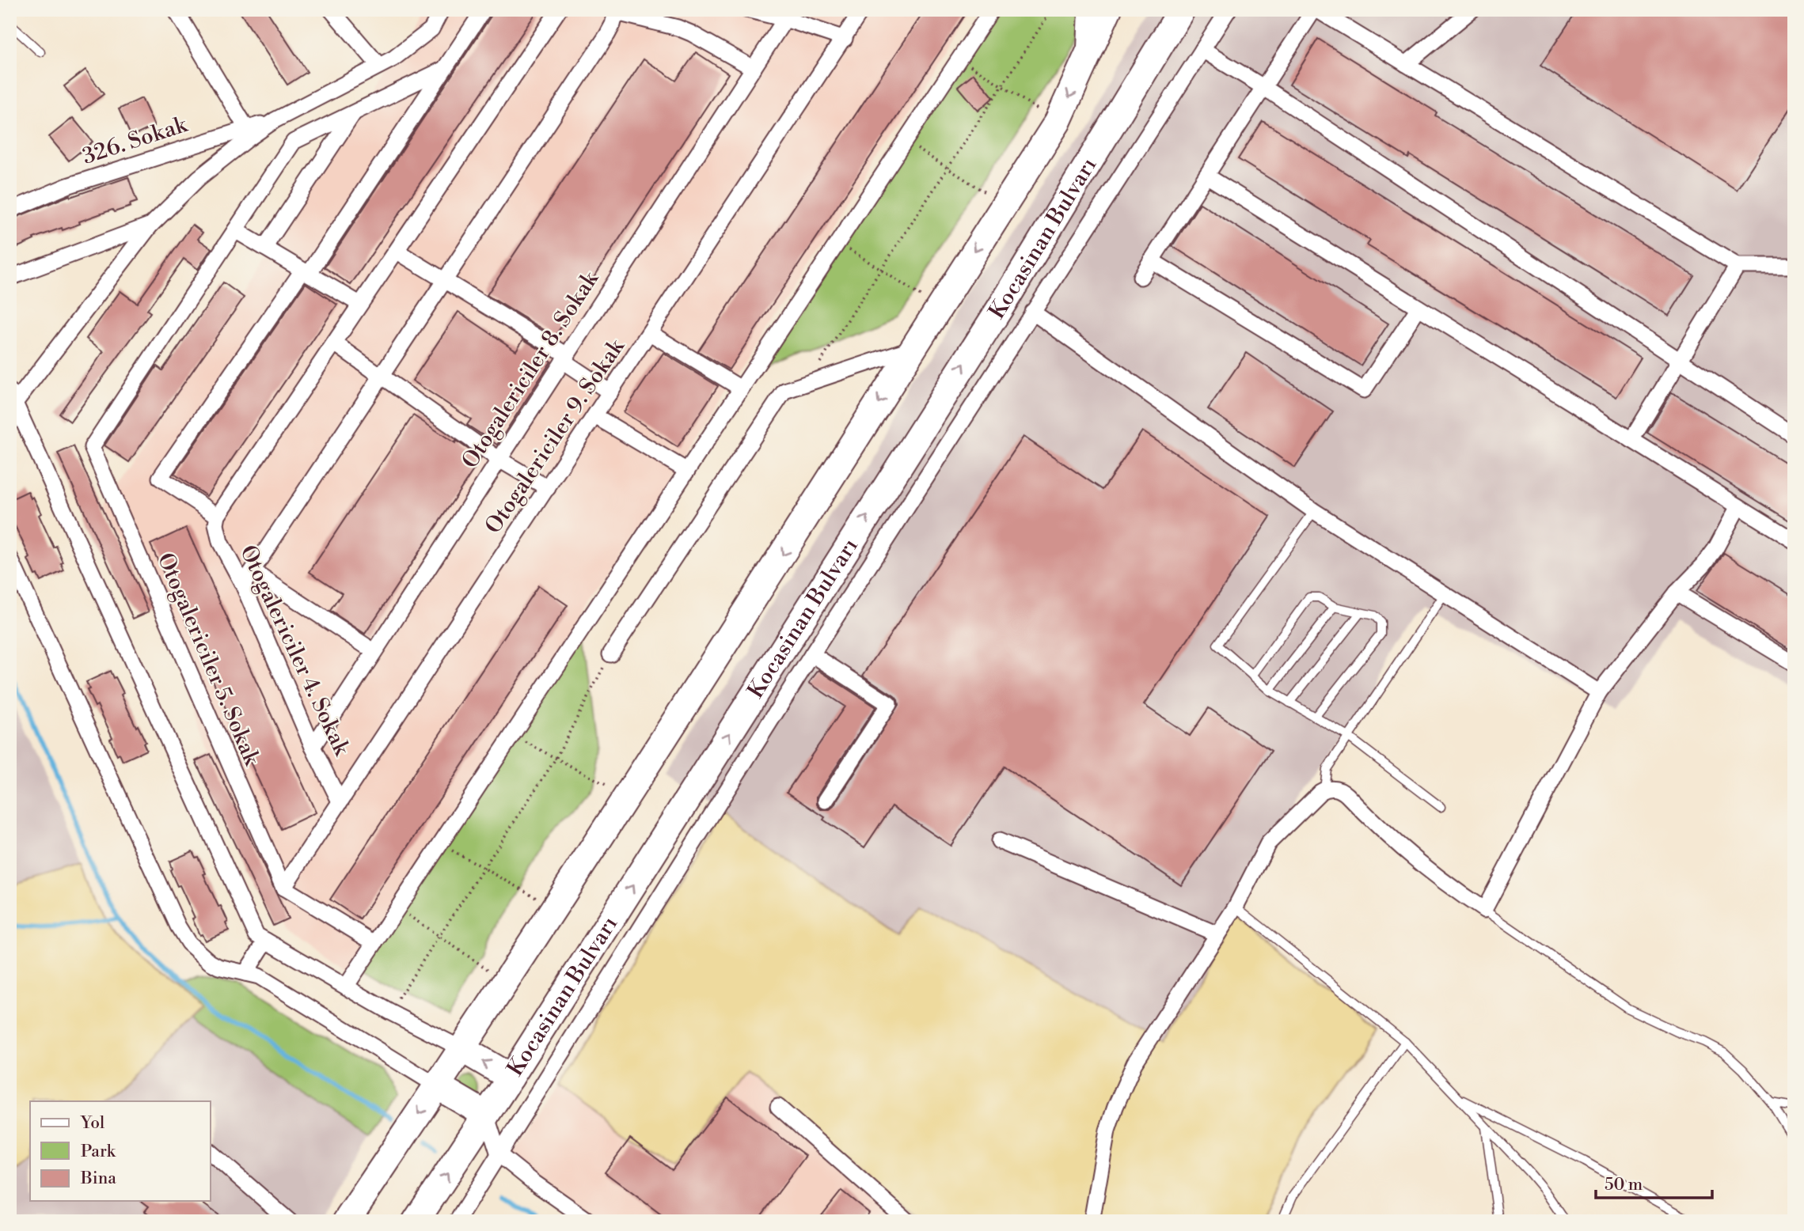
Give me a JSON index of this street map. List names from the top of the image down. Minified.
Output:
{"streets":{"highway":["Kocasinan Bulvarı"],"street":["326. Sokak","Otogalericiler 8. Sokak","Otogalericiler 9. Sokak","Otogalericiler 4. Sokak","Otogalericiler 5. Sokak"]},"crossings":[["Otogalericiler 8. Sokak","Otogalericiler 4. Sokak"],["Otogalericiler 9. Sokak","Otogalericiler 4. Sokak"],["Otogalericiler 9. Sokak","Otogalericiler 5. Sokak"]],"legend":["Yol","Park","Bina"],"scale_bar":"50 m"}
